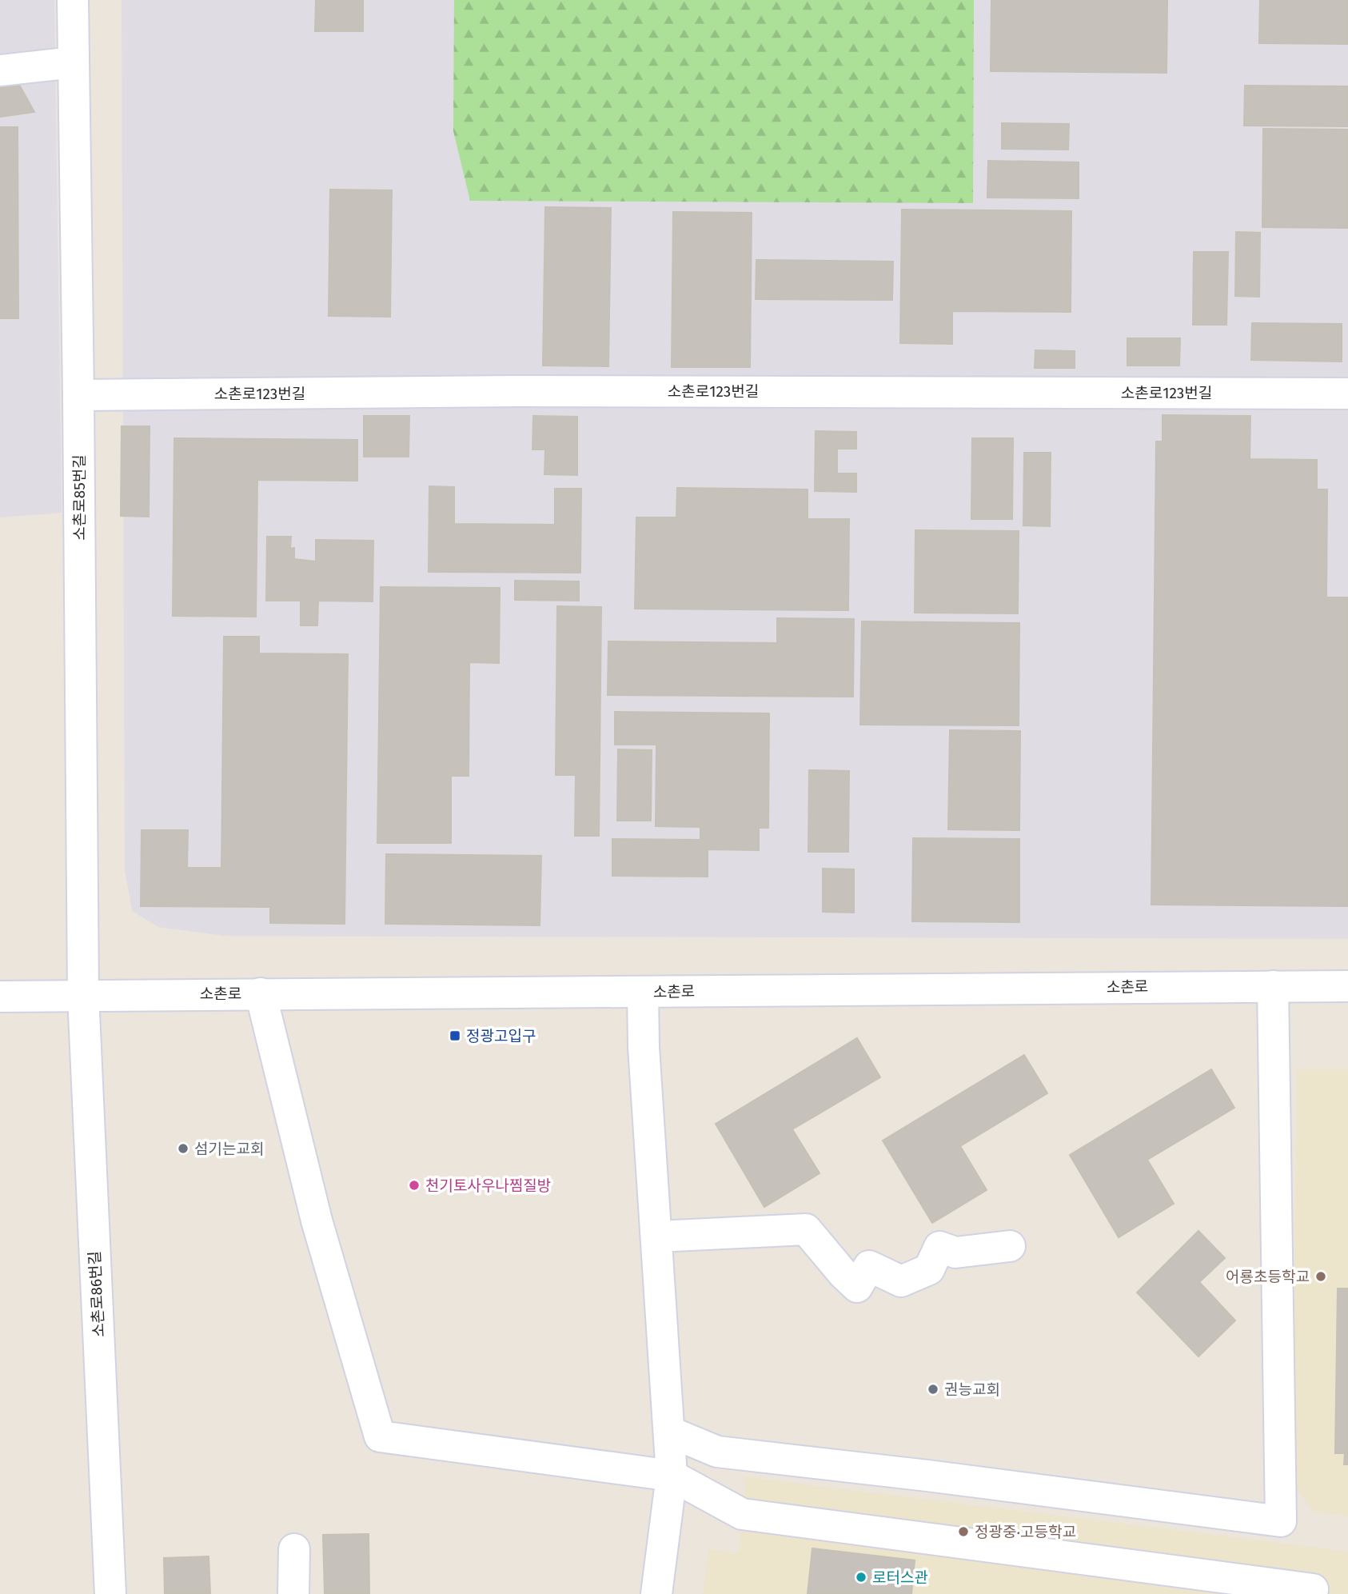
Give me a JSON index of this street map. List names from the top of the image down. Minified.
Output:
{"streets":{"street":["소촌로123번길","소촌로85번길","소촌로","소촌로86번길"]},"crossings":[["소촌로123번길","소촌로85번길"],["소촌로85번길","소촌로"],["소촌로85번길","소촌로86번길"],["소촌로","소촌로86번길"]],"places":{"transit":["정광고입구"],"other":["섬기는교회","천기토사우나찜질방","어룡초등학교","권능교회","정광중·고등학교","로터스관"]}}
